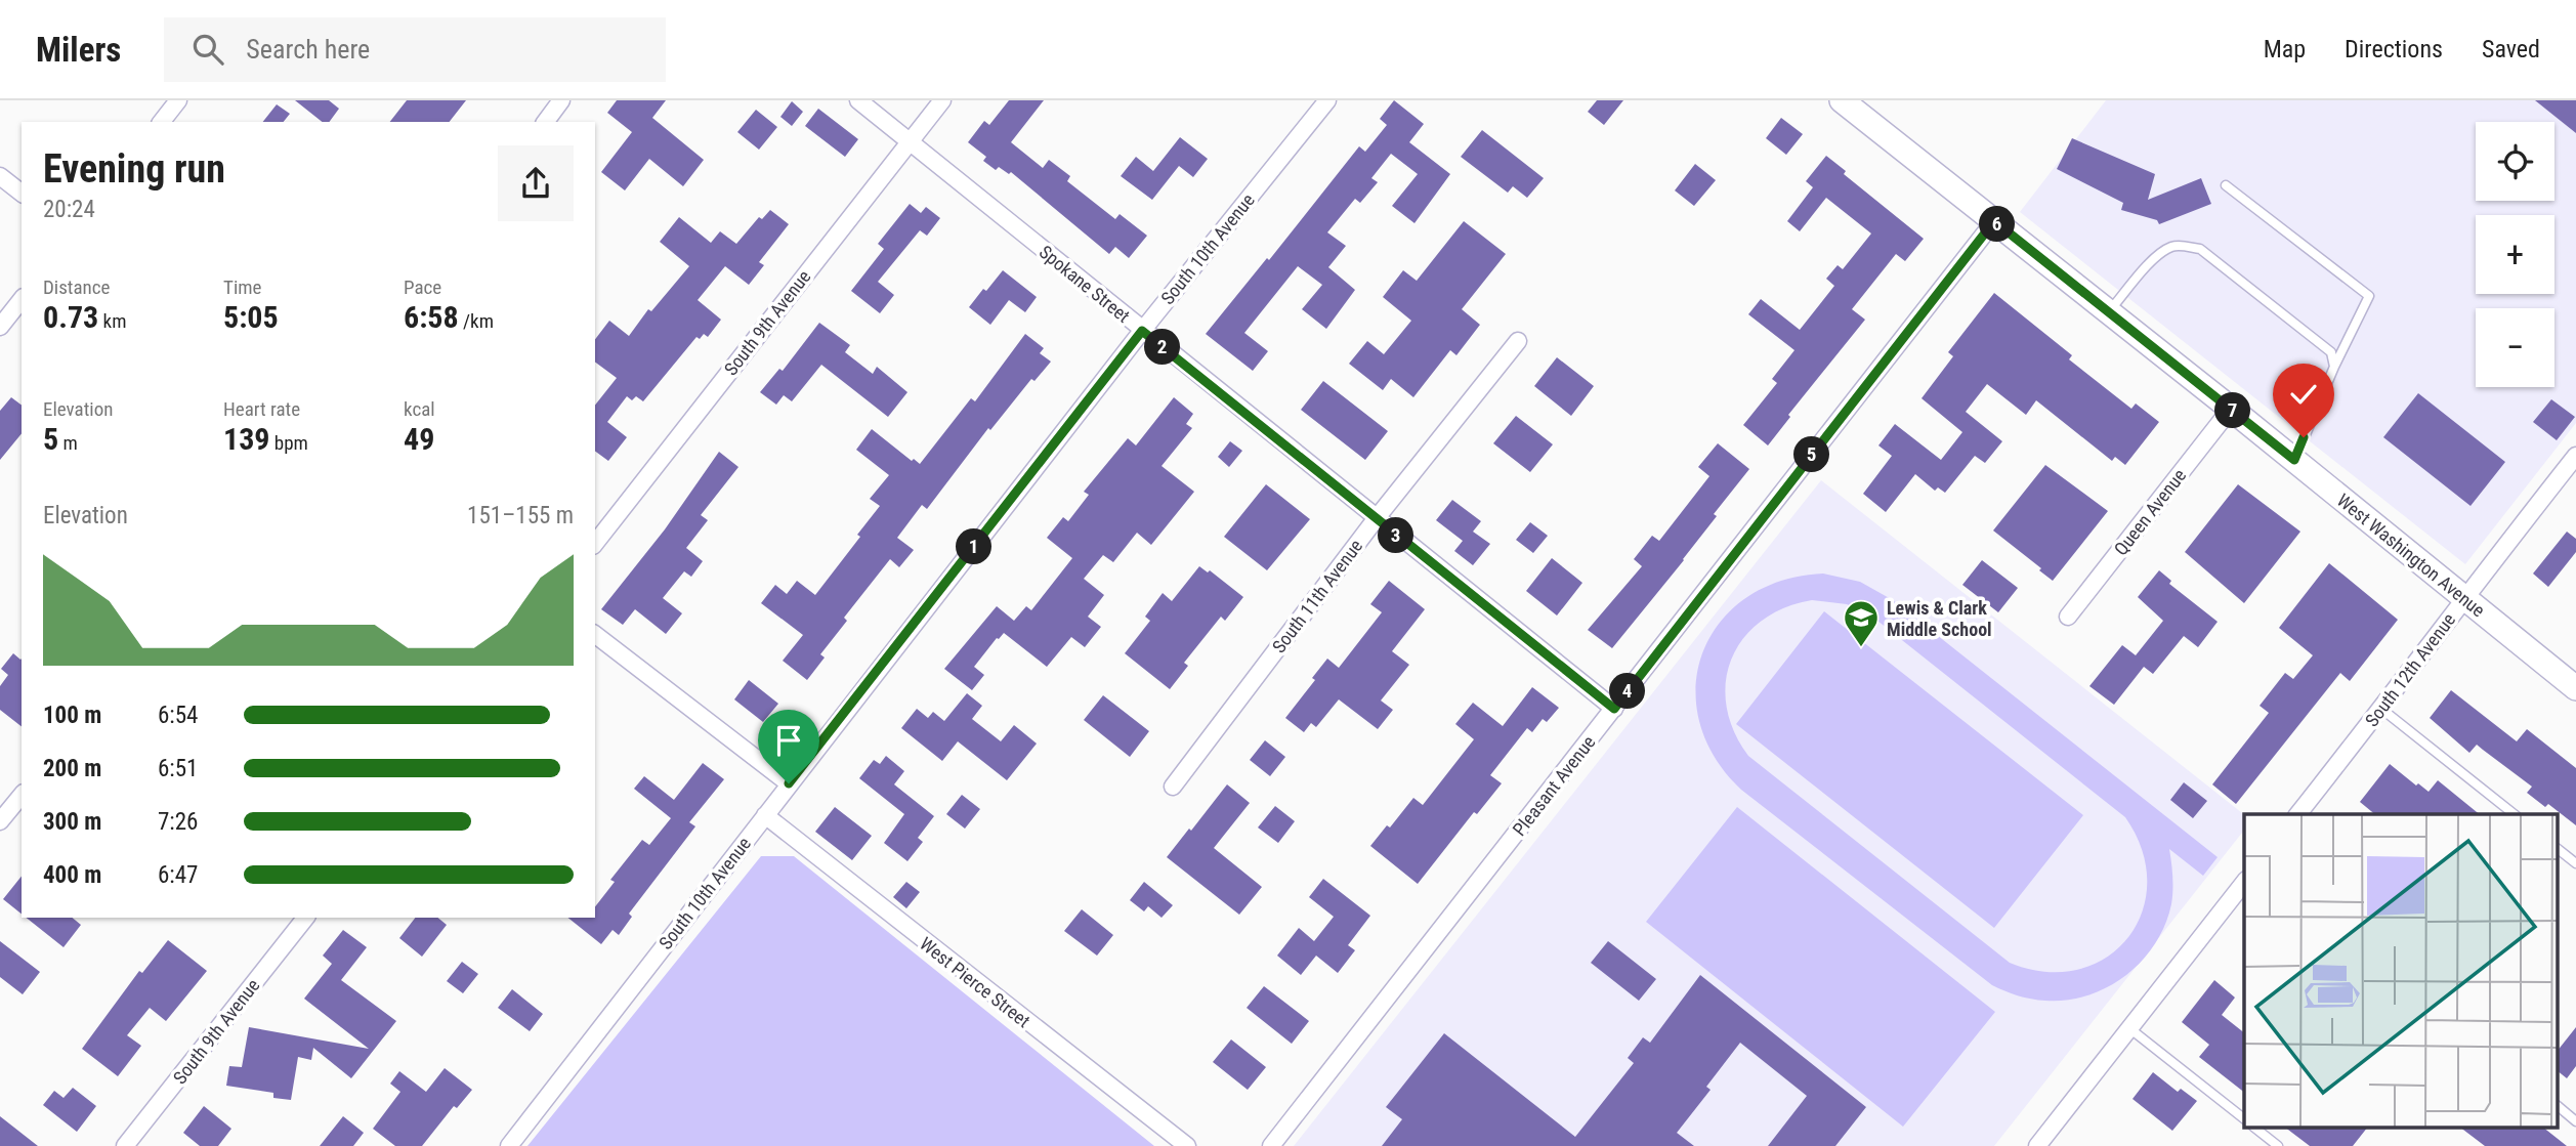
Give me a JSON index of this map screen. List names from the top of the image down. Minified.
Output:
{"streets":{"main road":["West Washington Avenue"],"street":["South 10th Avenue","Spokane Street","South 9th Avenue","Queen Avenue","South 11th Avenue","South 12th Avenue","Pleasant Avenue","West Pierce Street"]},"crossings":[["South 10th Avenue","Spokane Street"],["South 10th Avenue","West Pierce Street"],["Spokane Street","South 9th Avenue"],["Spokane Street","South 11th Avenue"],["Spokane Street","Pleasant Avenue"],["Queen Avenue","West Washington Avenue"],["West Washington Avenue","South 12th Avenue"],["West Washington Avenue","Pleasant Avenue"]],"places":{"school or university":["Lewis & Clark Middle School"]},"page":{"header":"Milers","search":"Search here","nav":["Map","Directions","Saved"],"map_buttons":["+","−"],"heading":["Evening run","20:24"],"pins":["6","2","7","5","3","1","4"],"stats":[["Distance","0.73 km"],["Time","5:05"],["Pace","6:58 /km"],["Elevation","5 m"],["Heart rate","139 bpm"],["kcal","49"]],"chart":["Elevation","151–155 m"],"list":[{"name":"100 m","note":"6:54"},{"name":"200 m","note":"6:51"},{"name":"300 m","note":"7:26"},{"name":"400 m","note":"6:47"}]}}
